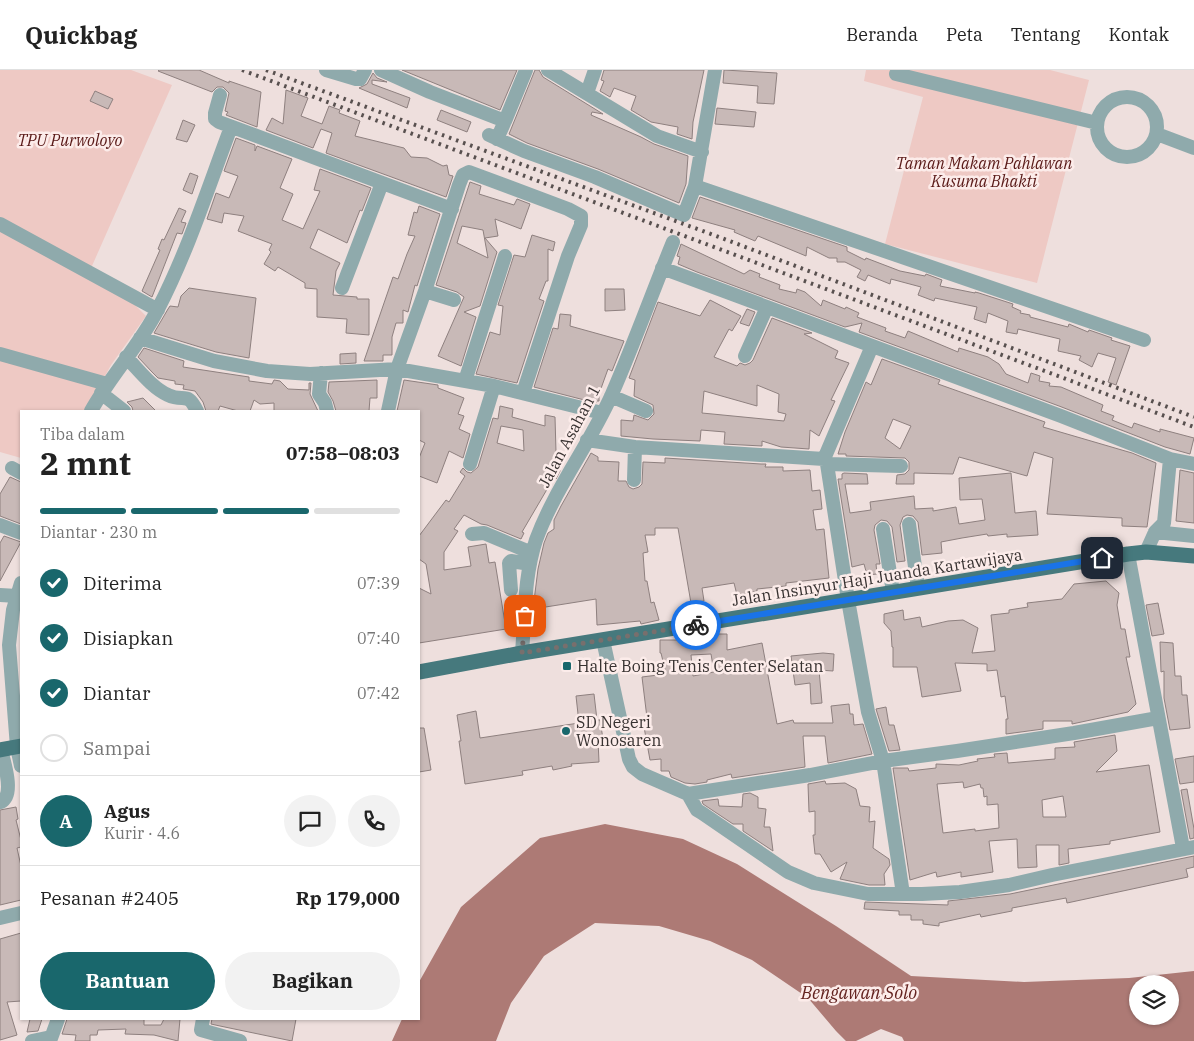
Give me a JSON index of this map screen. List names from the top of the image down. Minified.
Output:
{"streets":{"main road":["Jalan Insinyur Haji Juanda Kartawijaya"],"street":["Jalan Asahan 1"]},"crossings":[["Jalan Asahan 1","Jalan Insinyur Haji Juanda Kartawijaya"]],"water":["Bengawan Solo"],"parks":["TPU Purwoloyo","Taman Makam Pahlawan Kusuma Bhakti"],"places":{"transit":["Halte Boing Tenis Center Selatan"],"other":["SD Negeri Wonosaren"]},"page":{"header":"Quickbag","nav":["Beranda","Peta","Tentang","Kontak"],"heading":["2 mnt","Tiba dalam","07:58–08:03"],"panel":["Agus","Kurir · 4.6","Pesanan #2405","Rp 179,000"],"bar":"Diantar · 230 m","list":[["Diterima","07:39"],["Disiapkan","07:40"],["Diantar","07:42"],"Sampai"],"round":"A","buttons":["Bantuan","Bagikan"]}}
